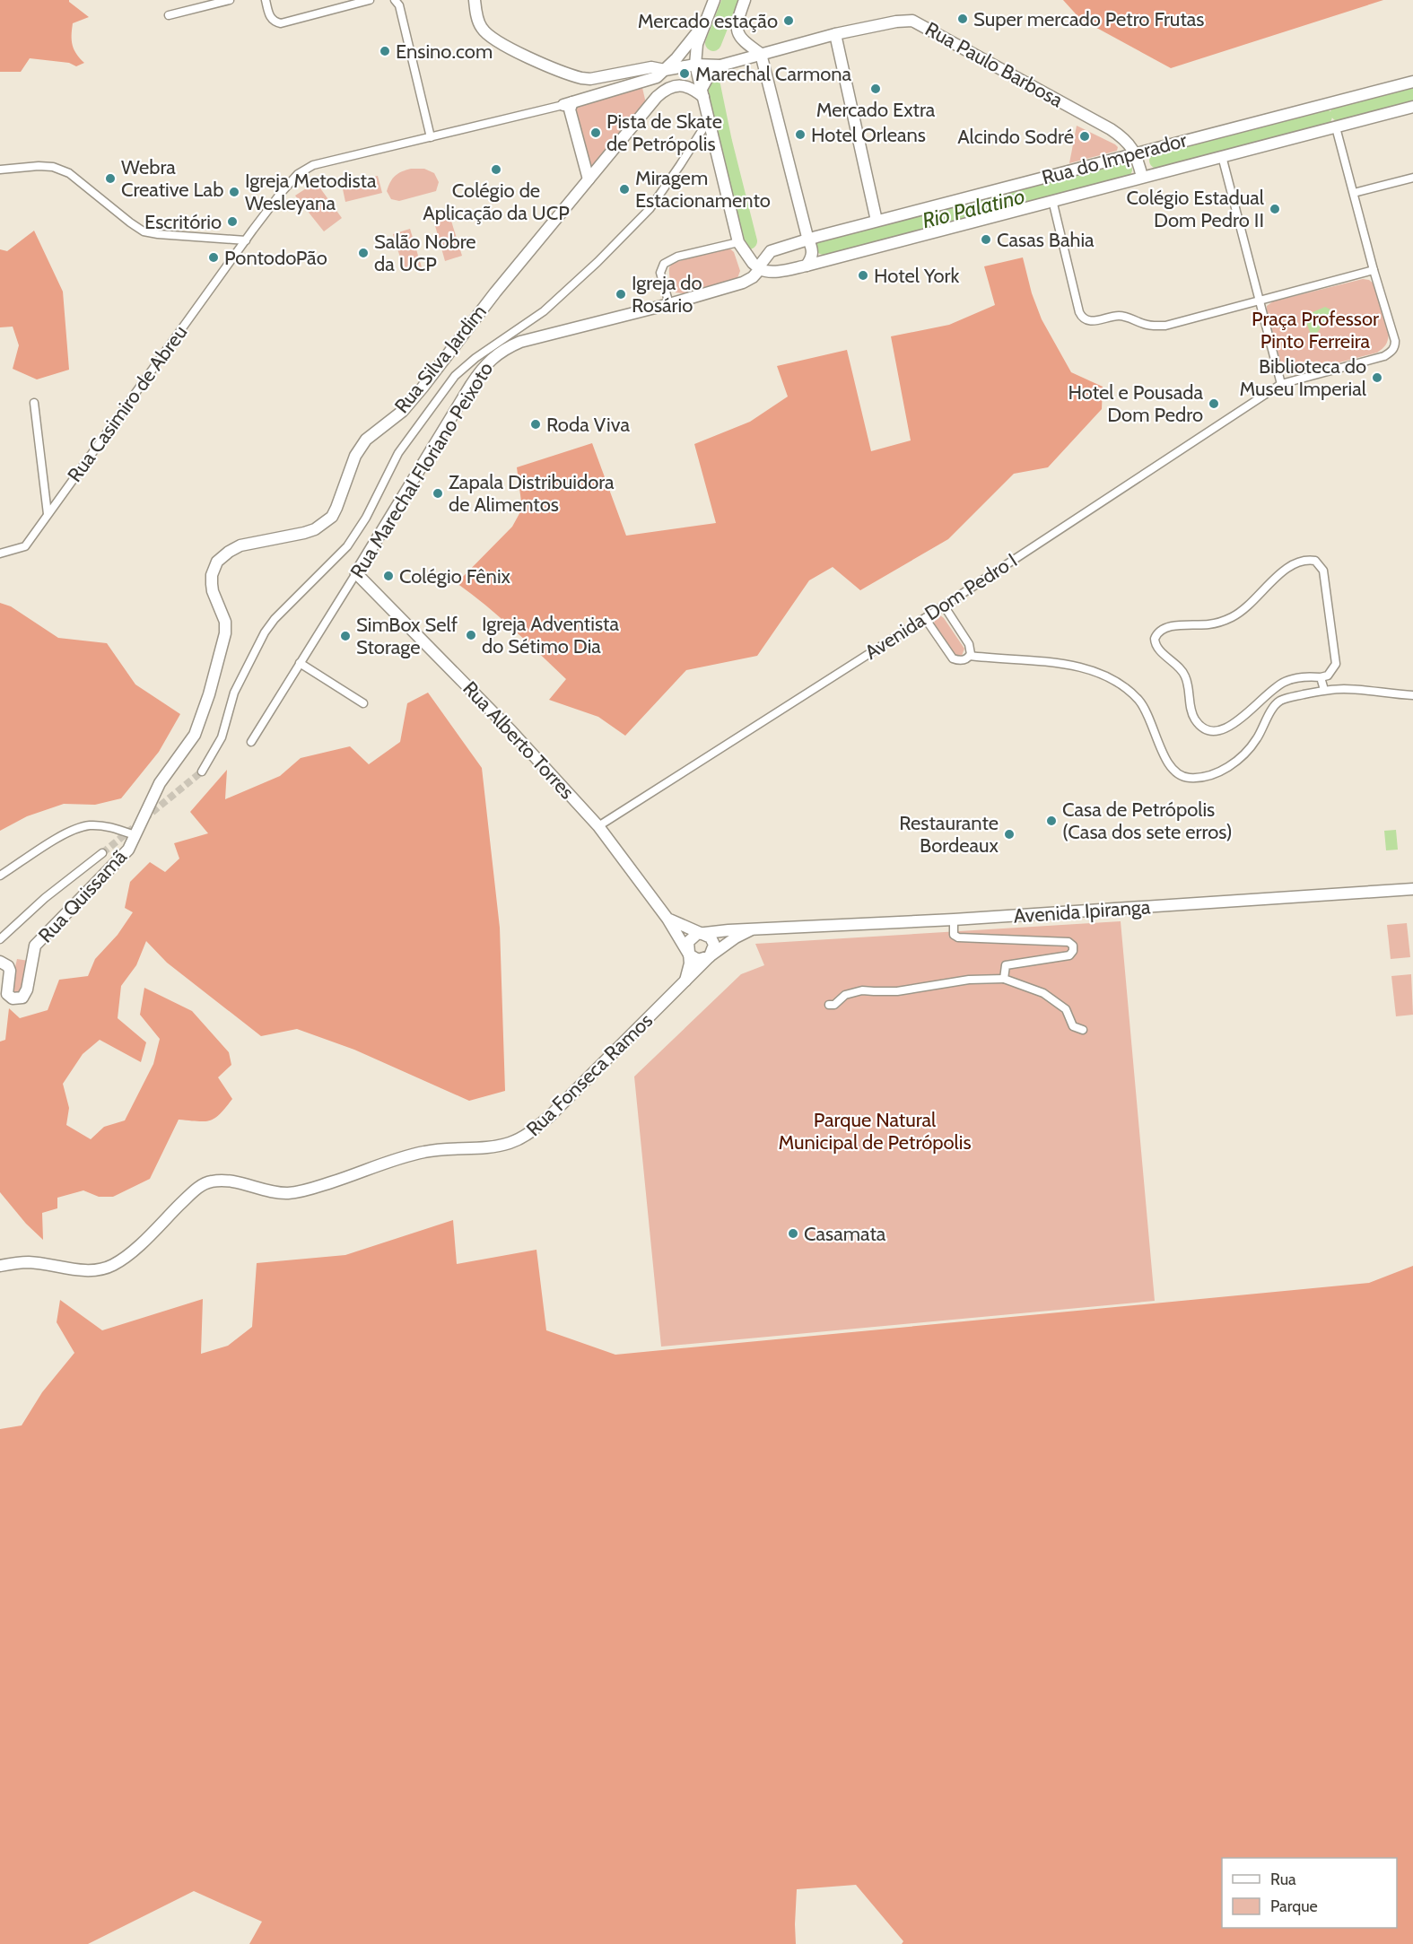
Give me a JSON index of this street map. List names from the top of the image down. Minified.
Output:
{"streets":{"main road":["Rua Paulo Barbosa","Rua do Imperador","Rua Silva Jardim","Rua Marechal Floriano Peixoto","Rua Alberto Torres","Rua Quissamã","Avenida Ipiranga","Rua Fonseca Ramos"],"street":["Rua Casimiro de Abreu","Avenida Dom Pedro I"]},"crossings":[["Rua Paulo Barbosa","Rua do Imperador"],["Rua do Imperador","Rua Marechal Floriano Peixoto"],["Rua Silva Jardim","Rua Quissamã"],["Rua Marechal Floriano Peixoto","Rua Alberto Torres"],["Avenida Dom Pedro I","Rua Alberto Torres"],["Rua Alberto Torres","Avenida Ipiranga"],["Rua Alberto Torres","Rua Fonseca Ramos"],["Avenida Ipiranga","Rua Fonseca Ramos"]],"water":["Rio Palatino"],"parks":["Praça Professor Pinto Ferreira","Parque Natural Municipal de Petrópolis"],"places":["Super mercado Petro Frutas","Mercado estação","Ensino.com","Marechal Carmona","Mercado Extra","Pista de Skate de Petrópolis","Hotel Orleans","Alcindo Sodré","Colégio de Aplicação da UCP","Webra Creative Lab","Miragem Estacionamento","Igreja Metodista Wesleyana","Colégio Estadual Dom Pedro II","Escritório","Casas Bahia","Salão Nobre da UCP","PontodoPão","Hotel York","Igreja do Rosário","Biblioteca do Museu Imperial","Hotel e Pousada Dom Pedro","Roda Viva","Zapala Distribuidora de Alimentos","Colégio Fênix","Igreja Adventista do Sétimo Dia","SimBox Self Storage","Casa de Petrópolis (Casa dos sete erros)","Restaurante Bordeaux","Casamata"],"legend":["Rua","Parque"]}
